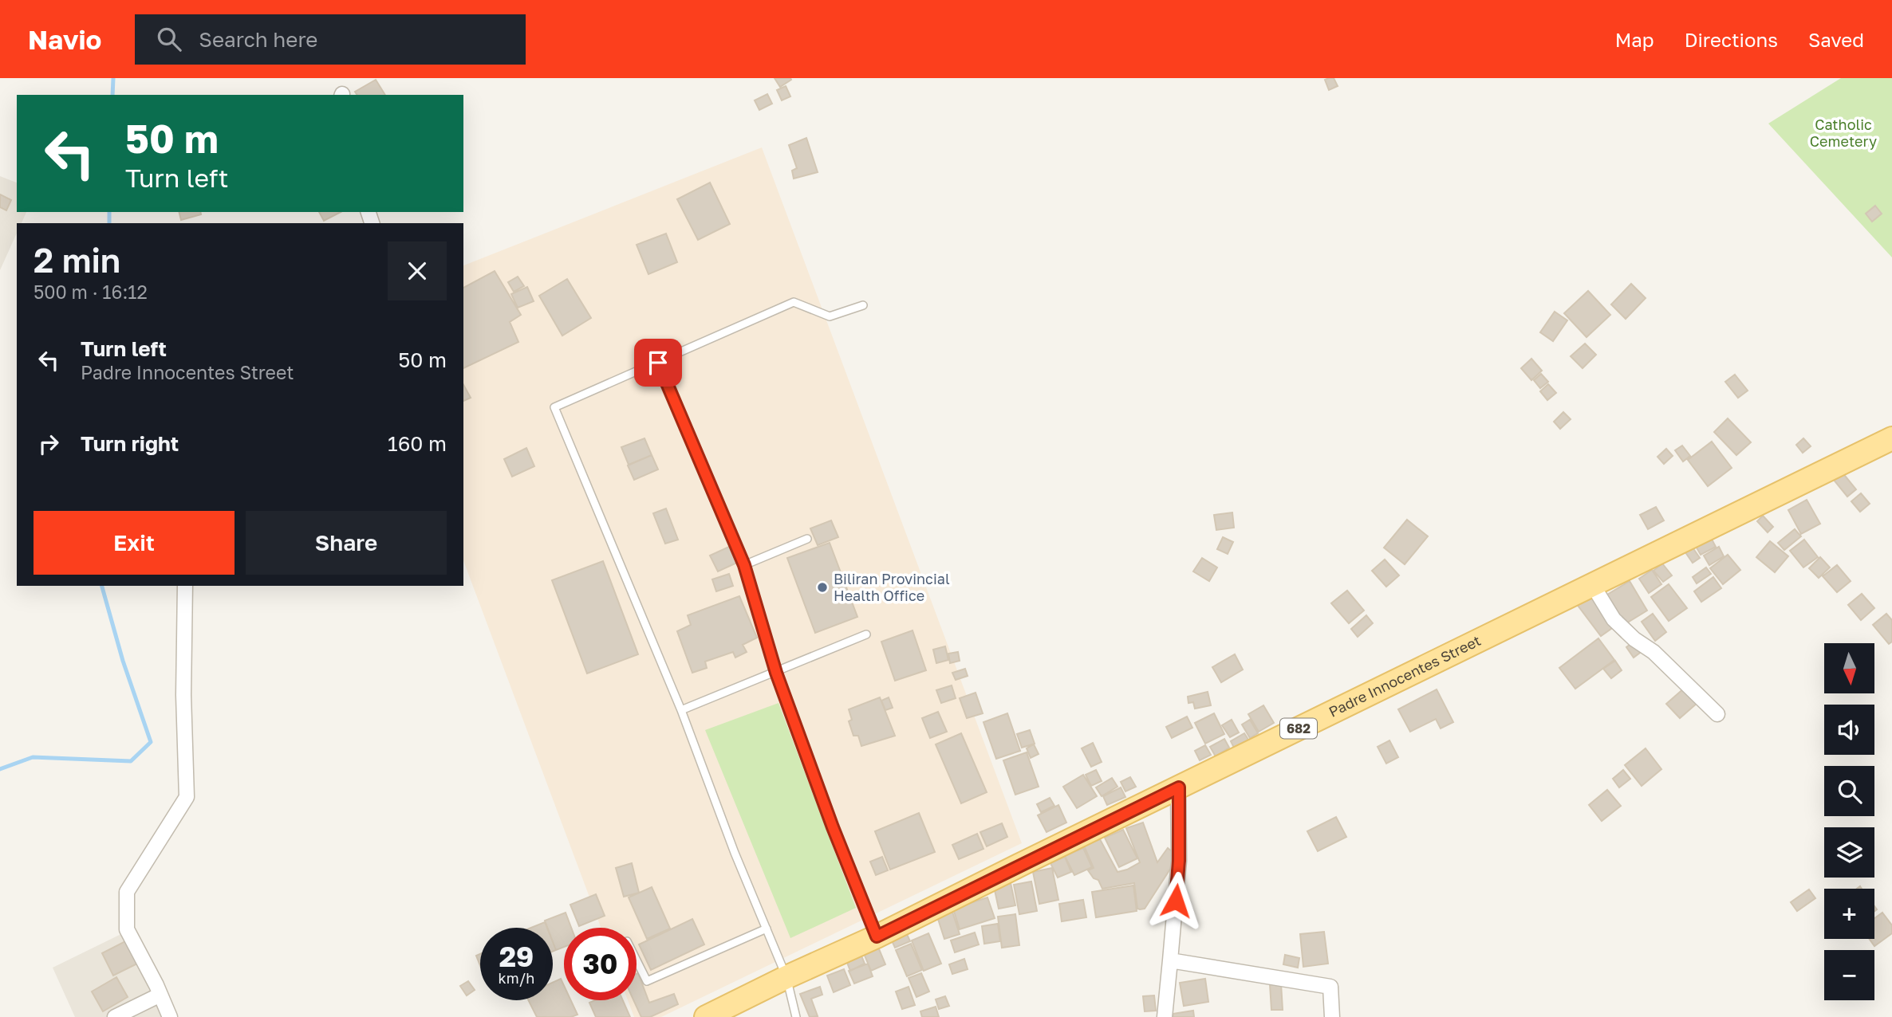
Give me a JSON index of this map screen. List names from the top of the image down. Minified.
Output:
{"streets":{"main road":["Padre Innocentes Street","682"]},"parks":["Catholic Cemetery"],"places":["Biliran Provincial Health Office"],"north":"bottom","page":{"header":"Navio","search":"Search here","nav":["Map","Directions","Saved"],"turn":["50 m","Turn left"],"heading":["2 min","500 m · 16:12"],"list":[{"name":"Turn left","note":"Padre Innocentes Street","value":"50 m"},{"name":"Turn right","value":"160 m"}],"buttons":["Exit","Share"],"map_buttons":["+","−"],"speed":"29 km/h","limit":"30"}}
